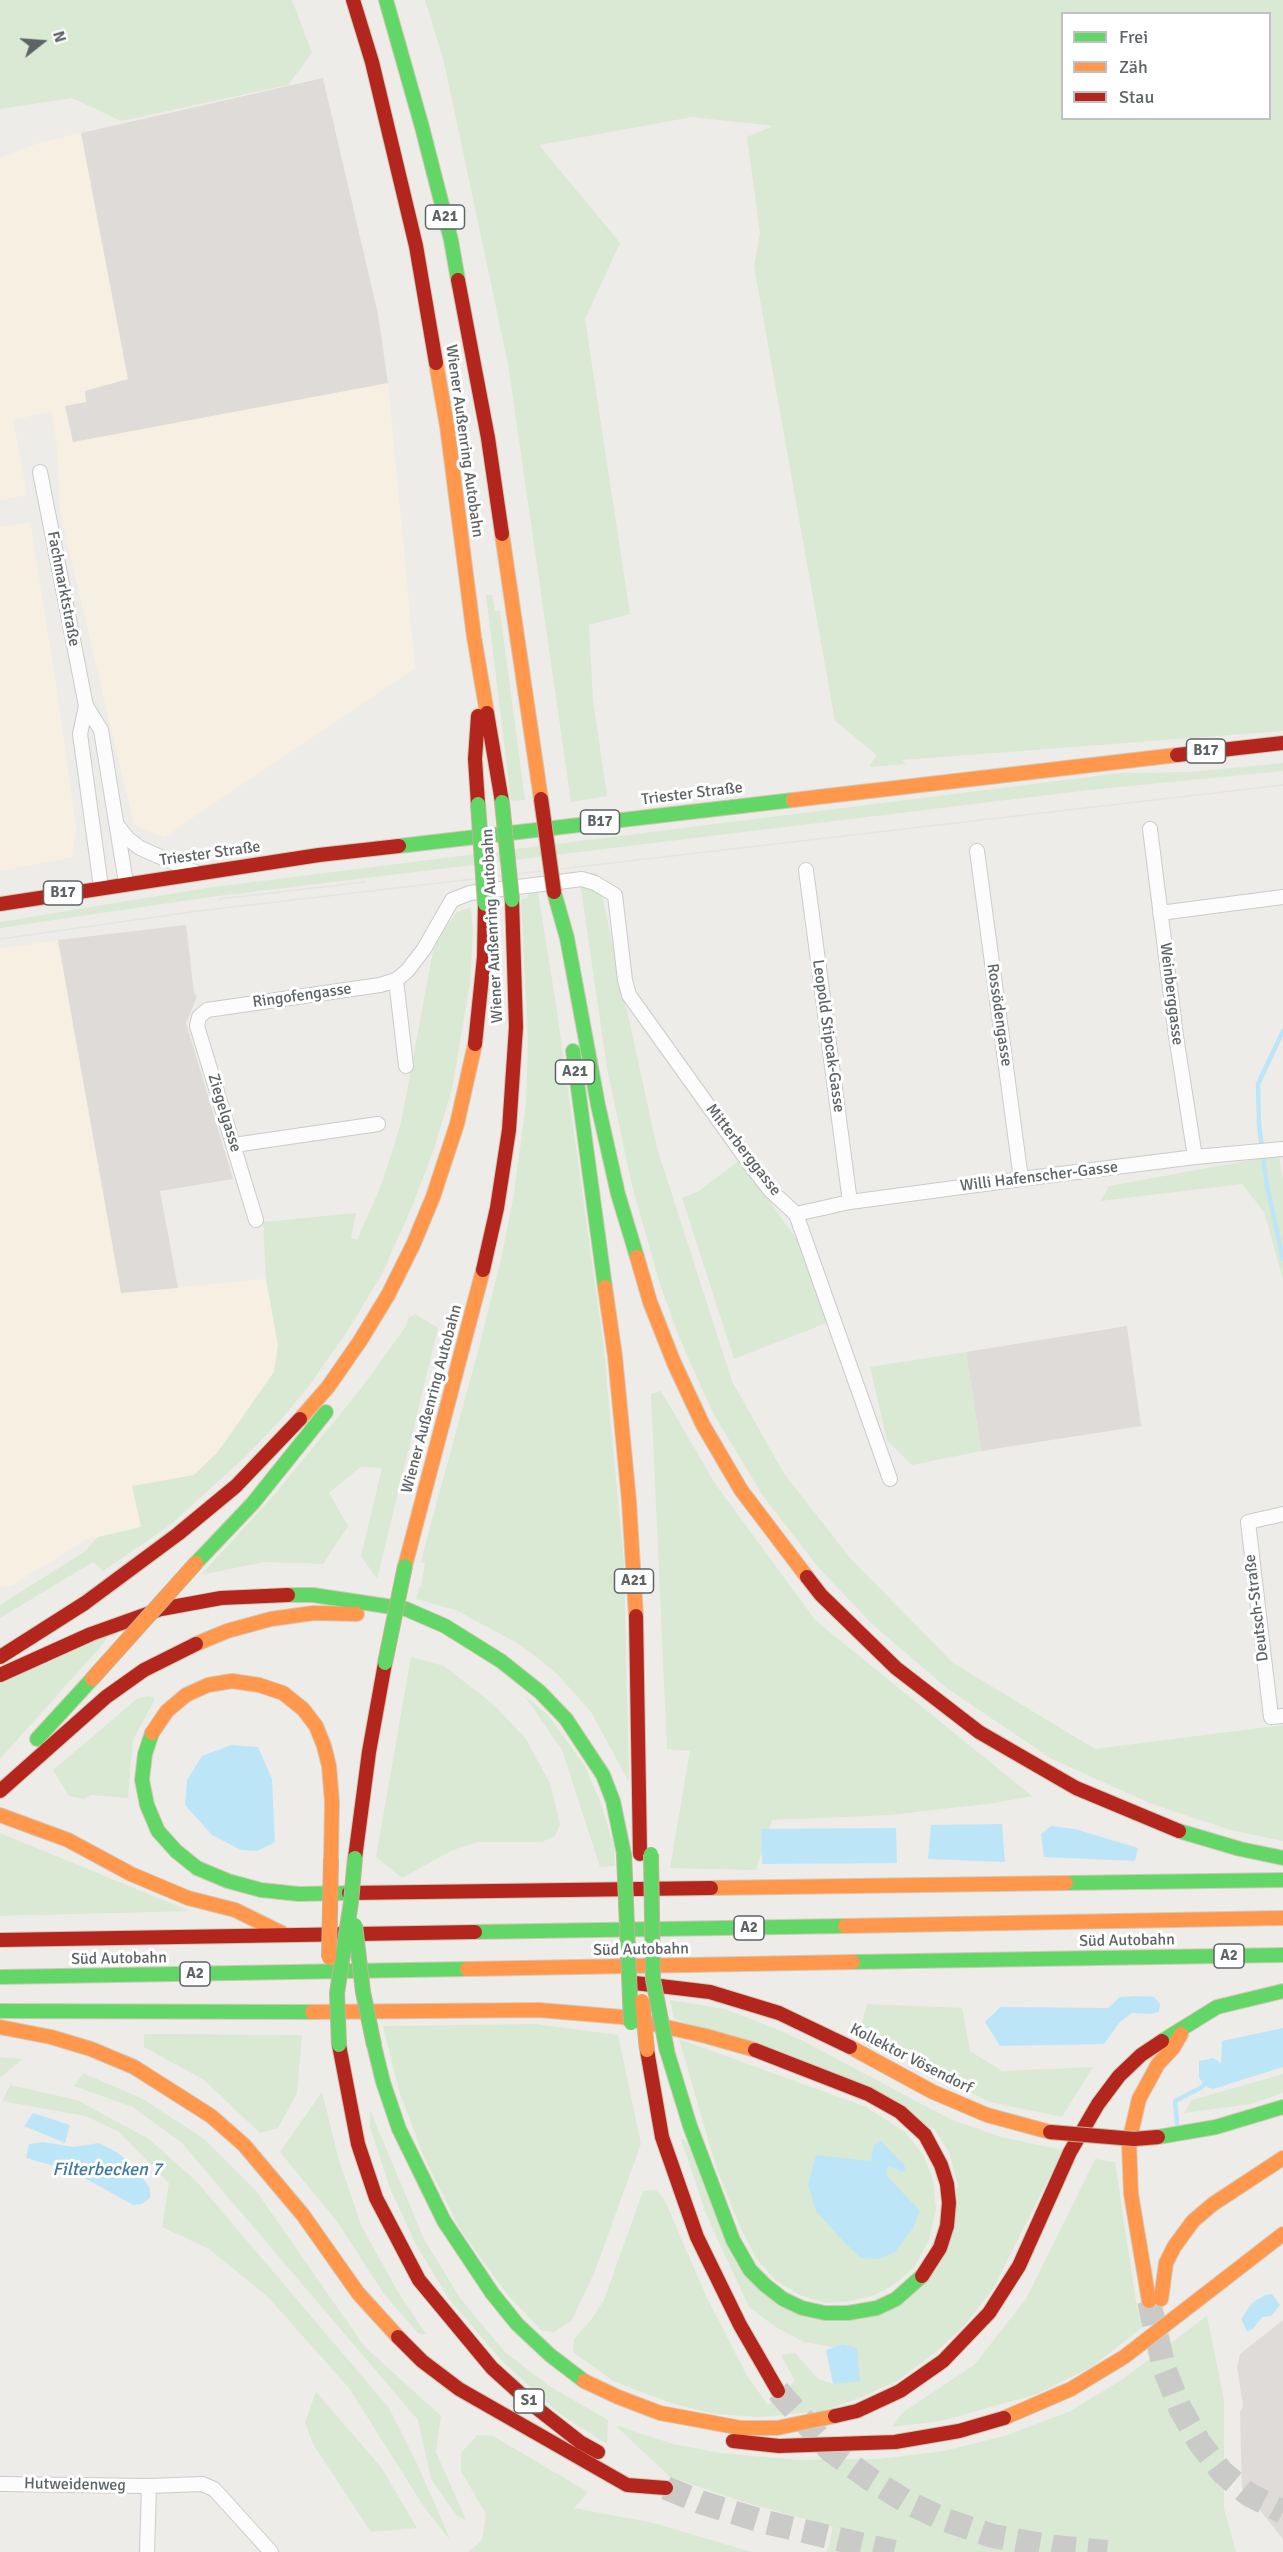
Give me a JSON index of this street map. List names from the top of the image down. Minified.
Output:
{"streets":{"main road":["A21","Wiener Außenring Autobahn","B17","Triester Straße","A2","Süd Autobahn","Kollektor Vösendorf","S1"],"street":["Fachmarktstraße","Weinberggasse","Ringofengasse","Rossödengasse","Leopold Stipcak-Gasse","Ziegelgasse","Mitterberggasse","Willi Hafenscher-Gasse","Deutsch-Straße","Hutweidenweg"]},"crossings":[["Wiener Außenring Autobahn","S1"],["Fachmarktstraße","Triester Straße"],["Weinberggasse","Willi Hafenscher-Gasse"],["Ringofengasse","Ziegelgasse"],["Ringofengasse","Mitterberggasse"],["Rossödengasse","Willi Hafenscher-Gasse"],["Leopold Stipcak-Gasse","Willi Hafenscher-Gasse"],["Mitterberggasse","Willi Hafenscher-Gasse"]],"water":["Filterbecken 7"],"legend":["Frei","Zäh","Stau"],"north":"right"}
